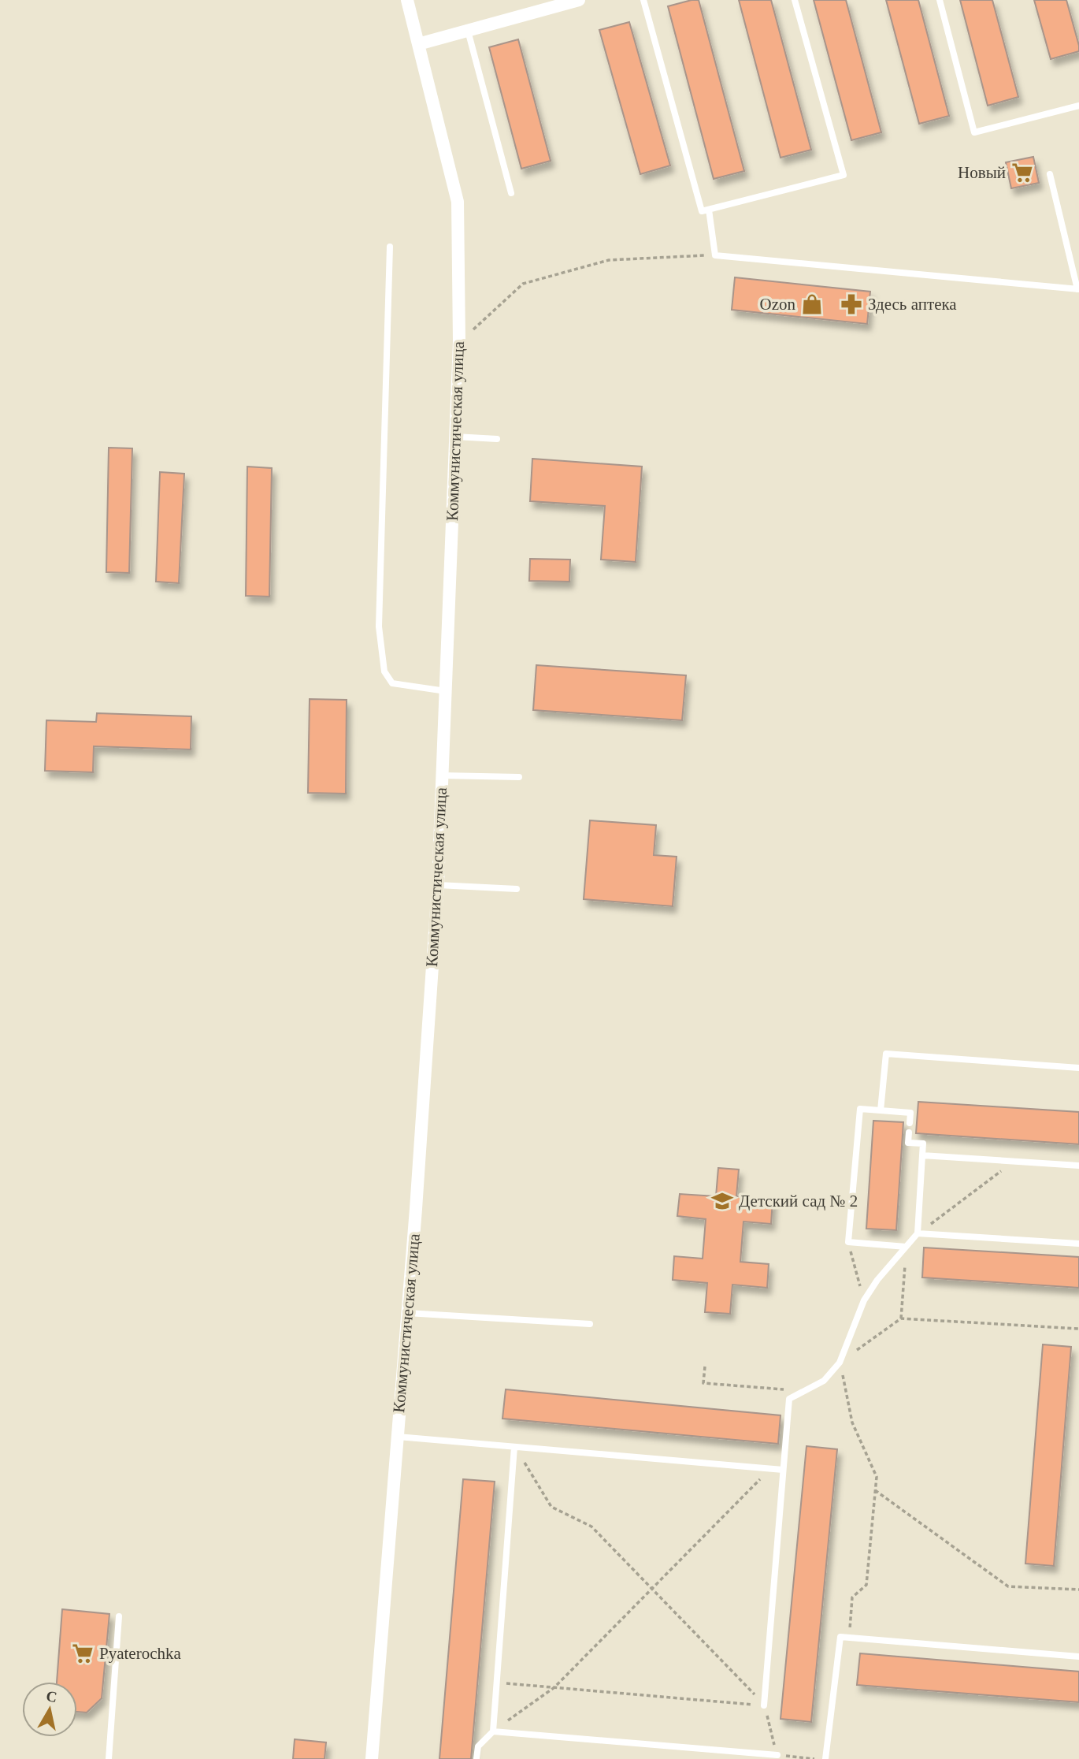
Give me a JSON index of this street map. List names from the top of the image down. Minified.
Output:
{"streets":{"street":["Коммунистическая улица"]},"places":{"supermarket":["Новый","Pyaterochka"],"shop":["Ozon"],"pharmacy":["Здесь аптека"],"school or university":["Детский сад № 2"]},"north":"top"}
